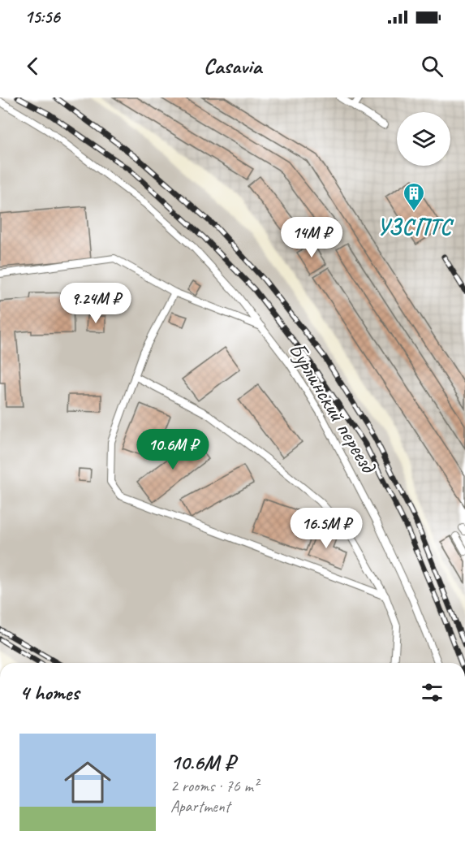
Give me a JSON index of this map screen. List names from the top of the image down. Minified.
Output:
{"streets":{"lane":["Бурлинский переезд"]},"places":{"building":["УЗСПТС"]},"page":{"status":"15:56","header":"Casavia","price":["14M ₽","9.24M ₽","10.6M ₽","16.5M ₽"],"heading":"4 homes","list":[{"name":"10.6M ₽","note":"2 rooms · 76 m² · Apartment"}]}}
